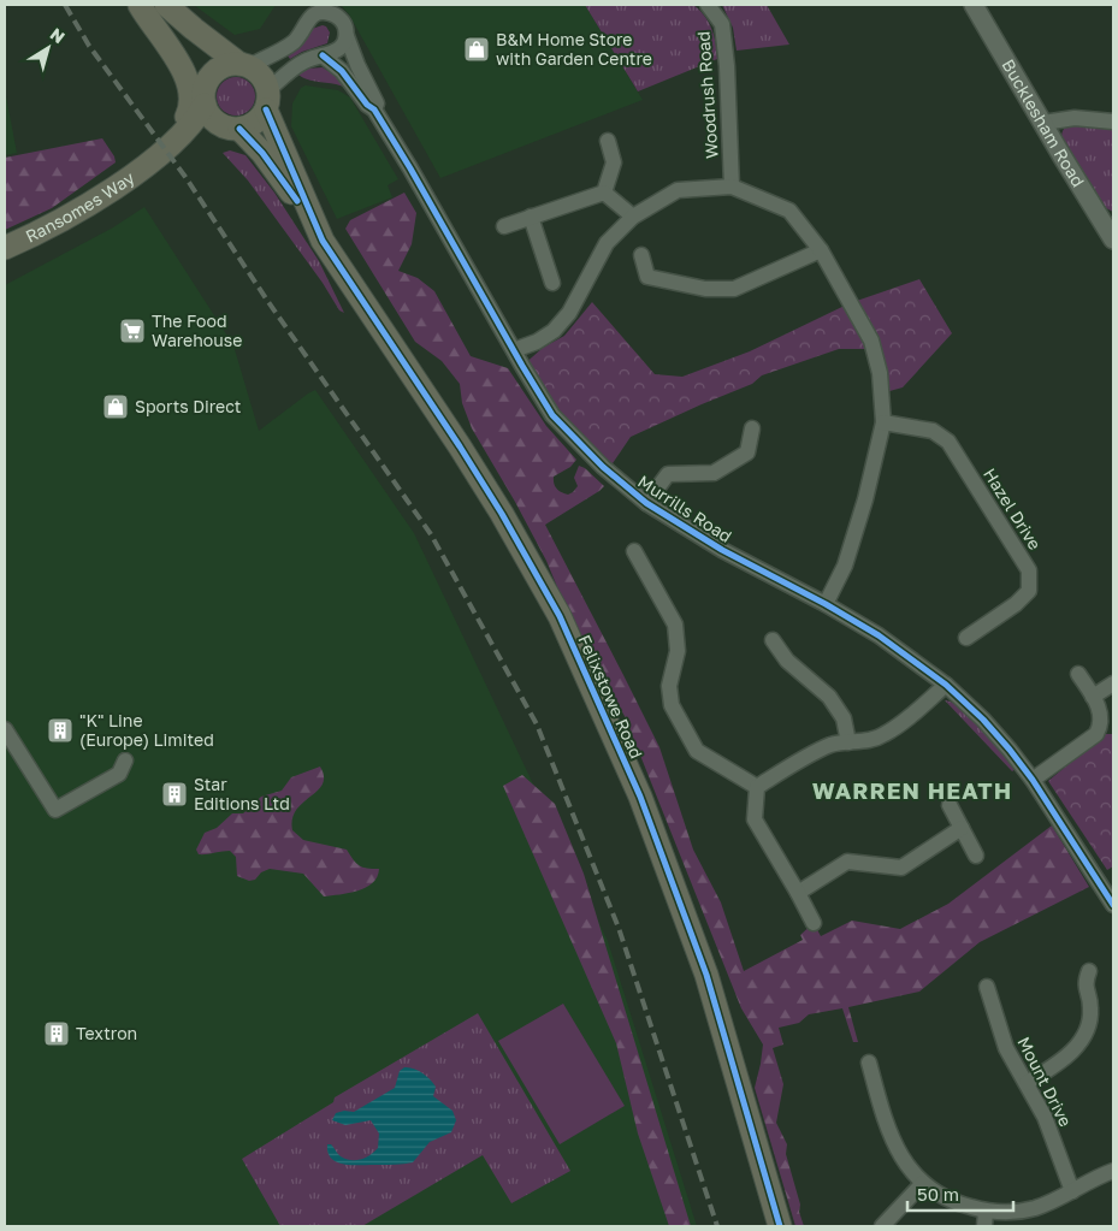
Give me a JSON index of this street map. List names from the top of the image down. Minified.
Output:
{"streets":{"main road":["Ransomes Way","Felixstowe Road"],"street":["Woodrush Road","Bucklesham Road","Murrills Road","Hazel Drive","Mount Drive"]},"crossings":[["Ransomes Way","Murrills Road"],["Ransomes Way","Felixstowe Road"],["Murrills Road","Felixstowe Road"]],"districts":["WARREN HEATH"],"places":{"shop":["B&M Home Store with Garden Centre","Sports Direct"],"supermarket":["The Food Warehouse"],"building":["\"K\" Line (Europe) Limited","Star Editions Ltd","Textron"]},"scale_bar":"50 m","north":"top right"}
